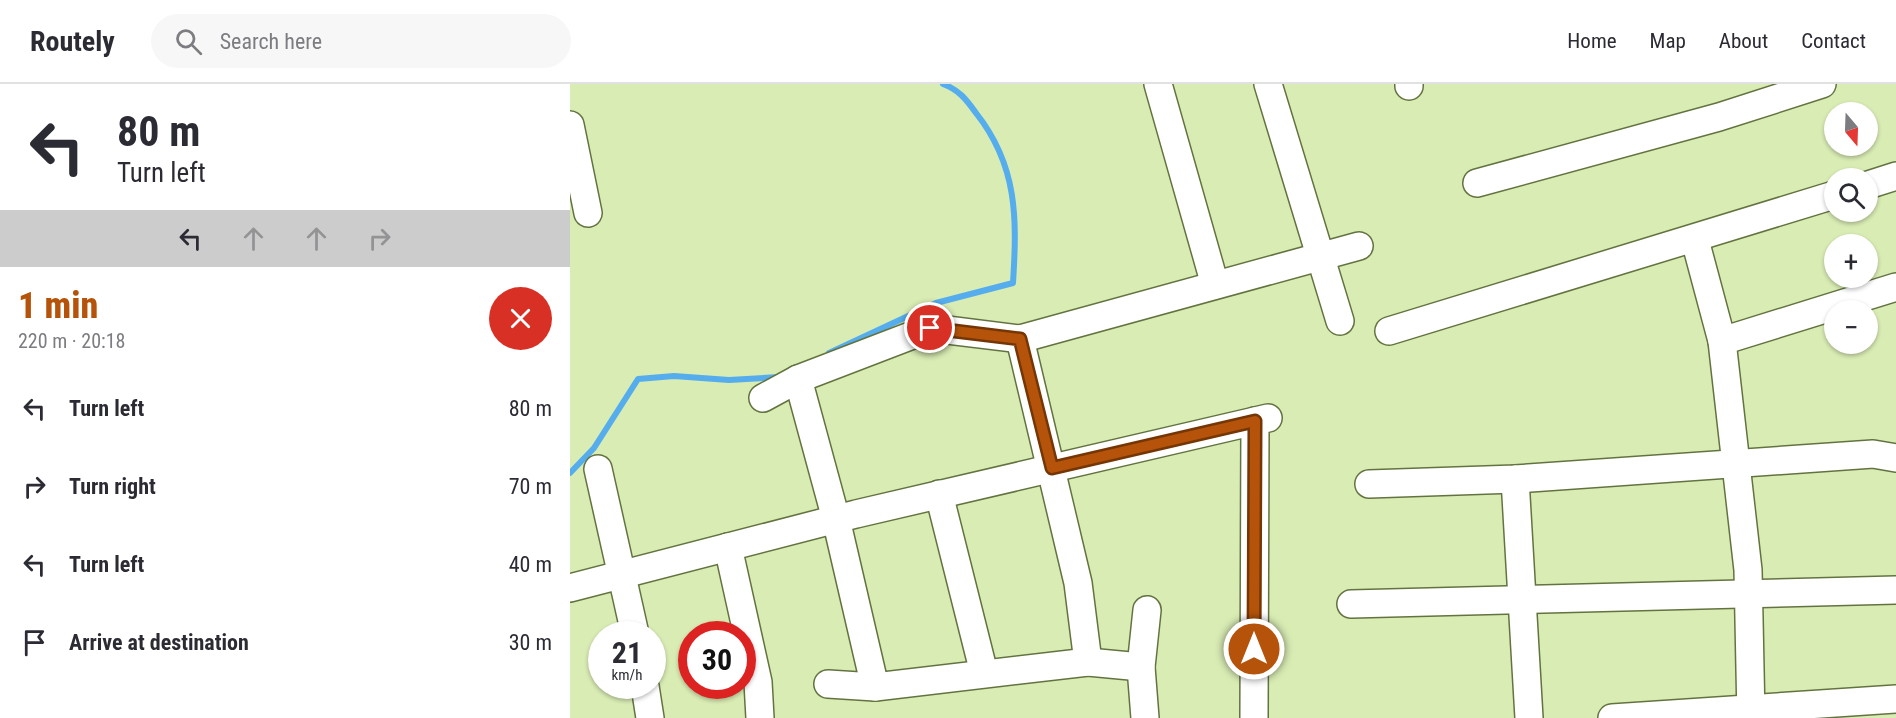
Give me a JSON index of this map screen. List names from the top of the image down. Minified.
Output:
{"north":"bottom","page":{"header":"Routely","search":"Search here","nav":["Home","Map","About","Contact"],"turn":["80 m","Turn left"],"map_buttons":["+","−"],"heading":["1 min","220 m · 20:18"],"list":[{"name":"Turn left","value":"80 m"},{"name":"Turn right","value":"70 m"},{"name":"Turn left","value":"40 m"},{"name":"Arrive at destination","value":"30 m"}],"speed":"21 km/h","limit":"30"}}
